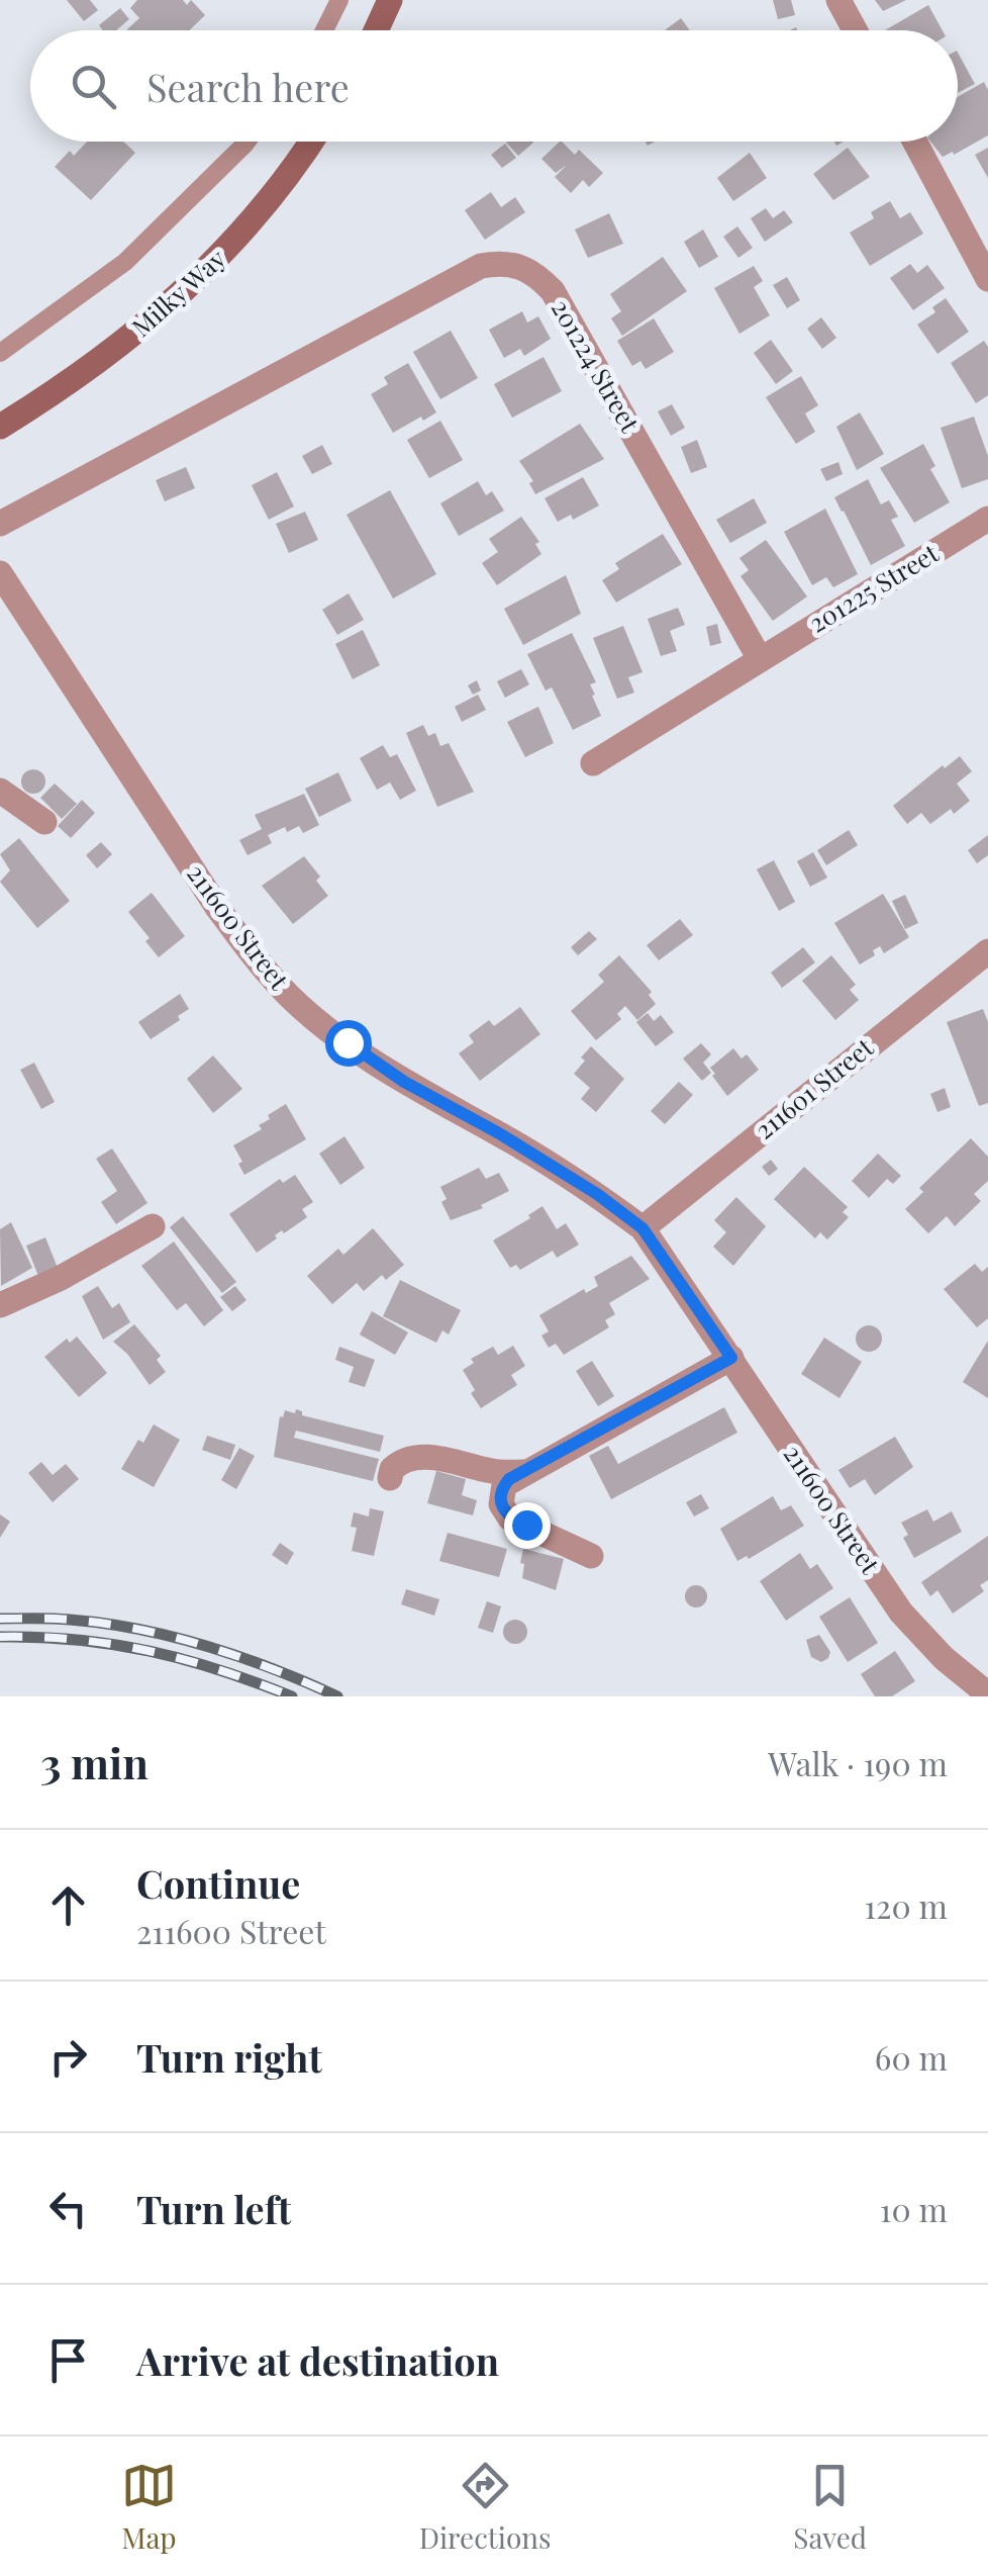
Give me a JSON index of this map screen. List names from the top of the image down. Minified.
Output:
{"streets":{"street":["Milky Way","201224 Street","201225 Street","211600 Street","211601 Street"]},"crossings":[["201224 Street","201225 Street"],["211600 Street","211601 Street"]],"page":{"search":"Search here","heading":["3 min","Walk · 190 m"],"list":[["Continue","211600 Street","120 m"],["Turn right","60 m"],["Turn left","10 m"],"Arrive at destination"],"nav":["Map","Directions","Saved"]}}
